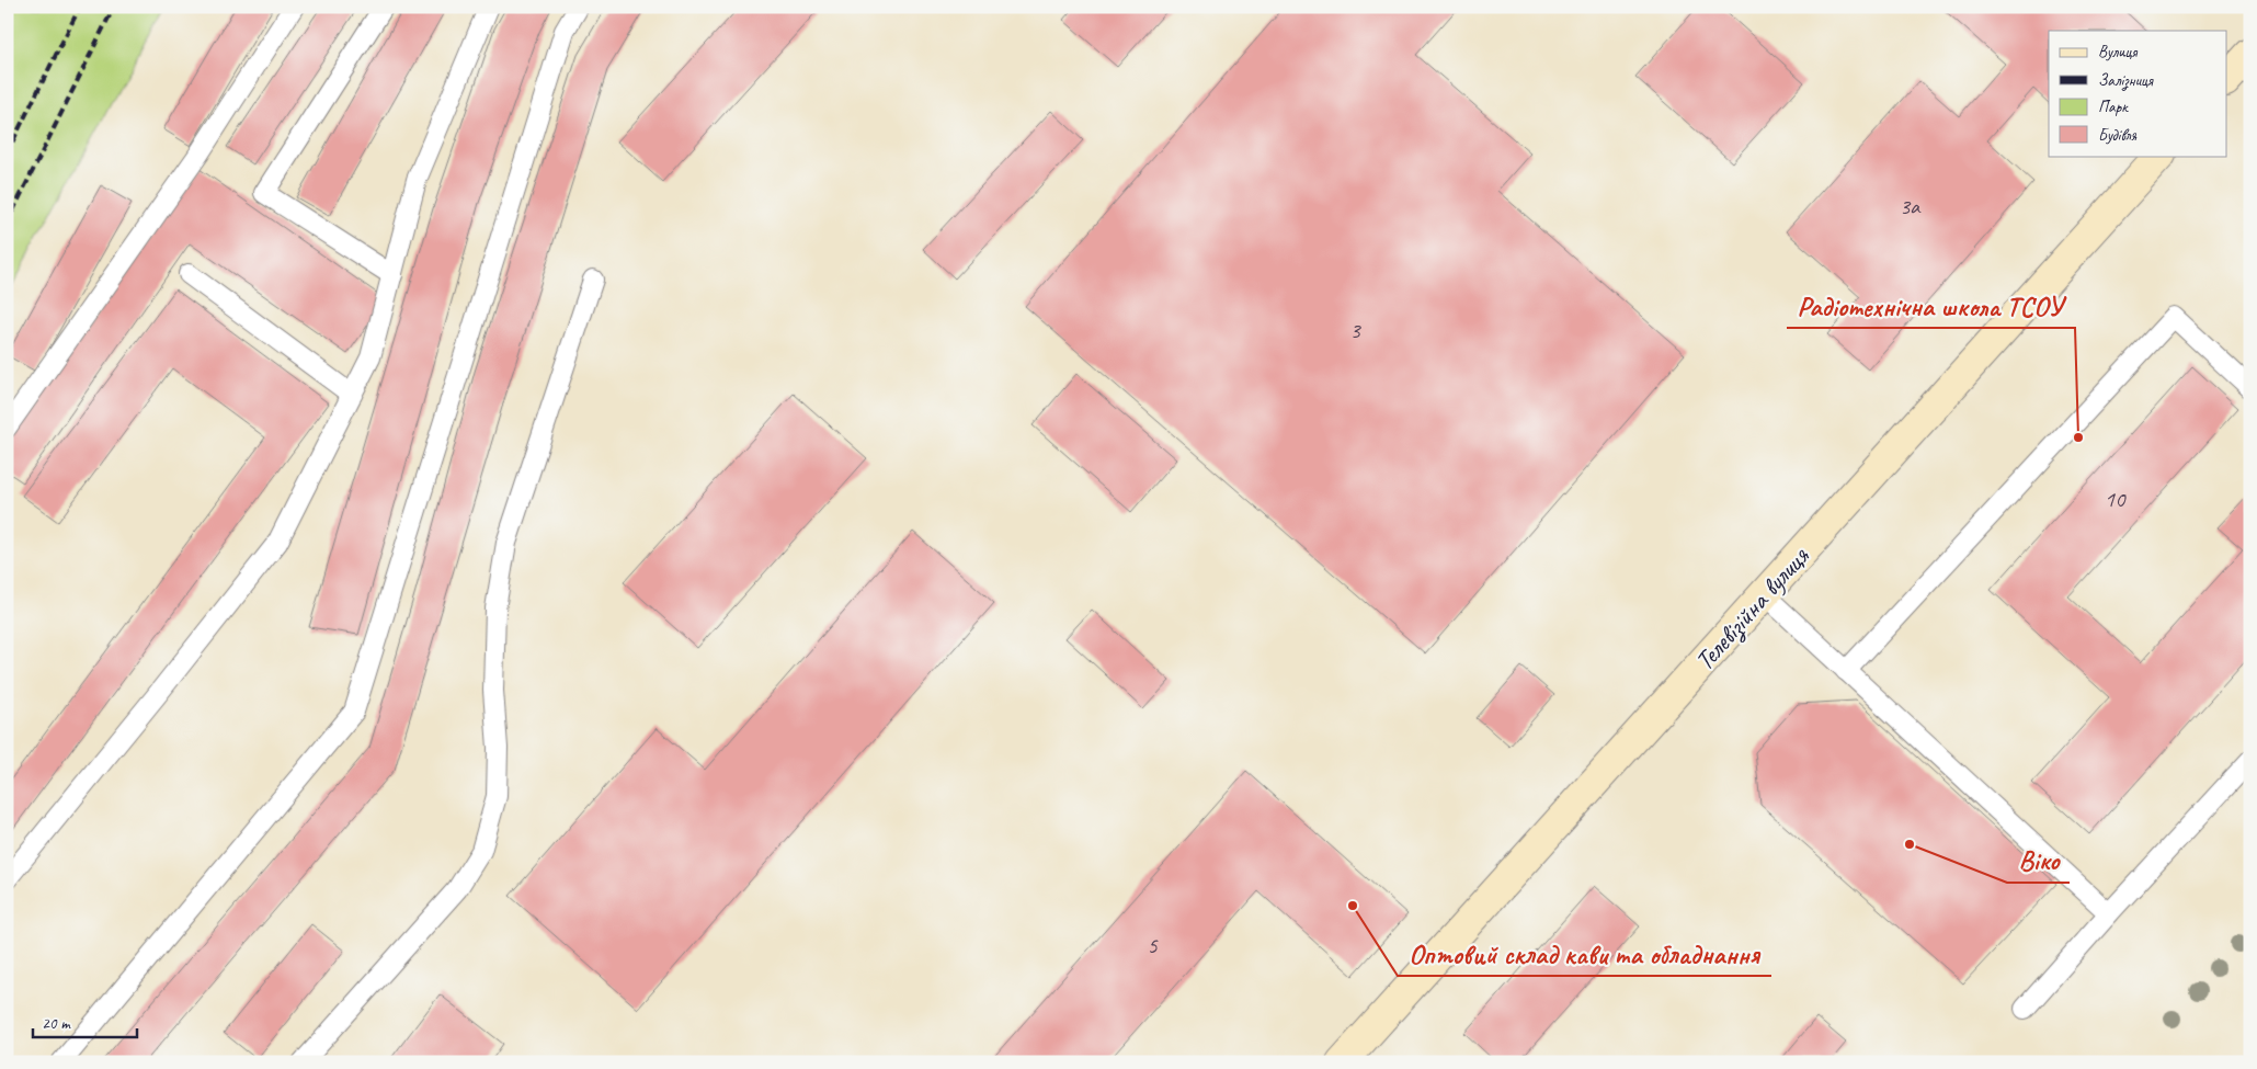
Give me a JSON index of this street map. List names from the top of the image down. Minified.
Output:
{"streets":{"street":["Телевізійна вулиця"]},"places":["Радіотехнічна школа ТСОУ","Віко","Оптовий склад кави та обладнання"],"house_numbers":["3а","3","10","5"],"legend":["Вулиця","Залізниця","Парк","Будівля"],"scale_bar":"20 m"}
